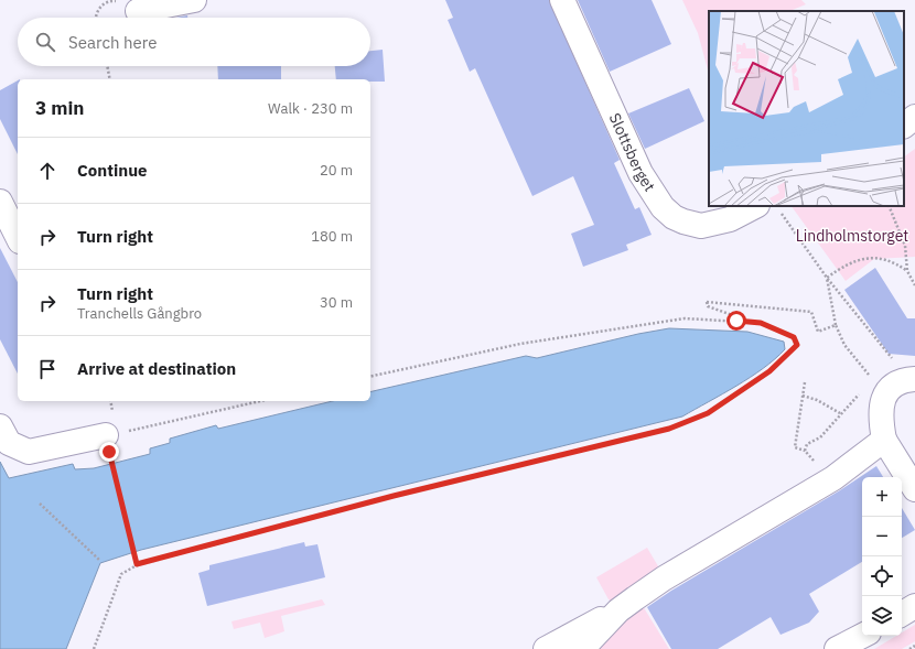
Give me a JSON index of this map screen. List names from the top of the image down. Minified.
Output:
{"streets":{"street":["Slottsberget"]},"parks":["Lindholmstorget"],"page":{"search":"Search here","heading":["3 min","Walk · 230 m"],"list":[["Continue","20 m"],["Turn right","180 m"],["Turn right","Tranchells Gångbro","30 m"],"Arrive at destination"],"map_buttons":["+","−"]}}
